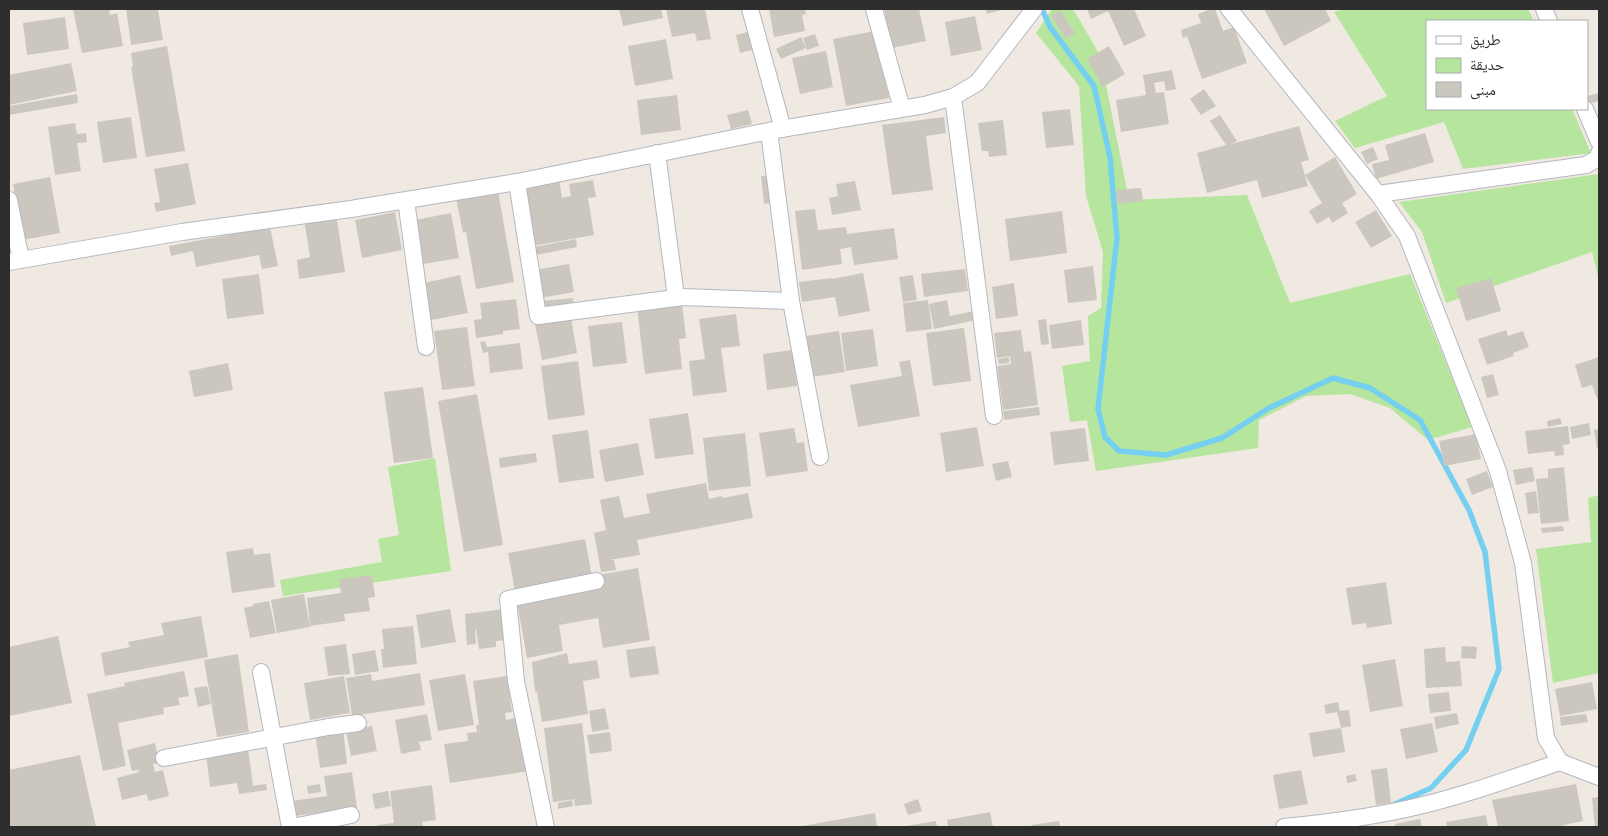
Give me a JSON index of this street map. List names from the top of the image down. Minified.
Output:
{"legend":["طريق","حديقة","مبنى"]}
